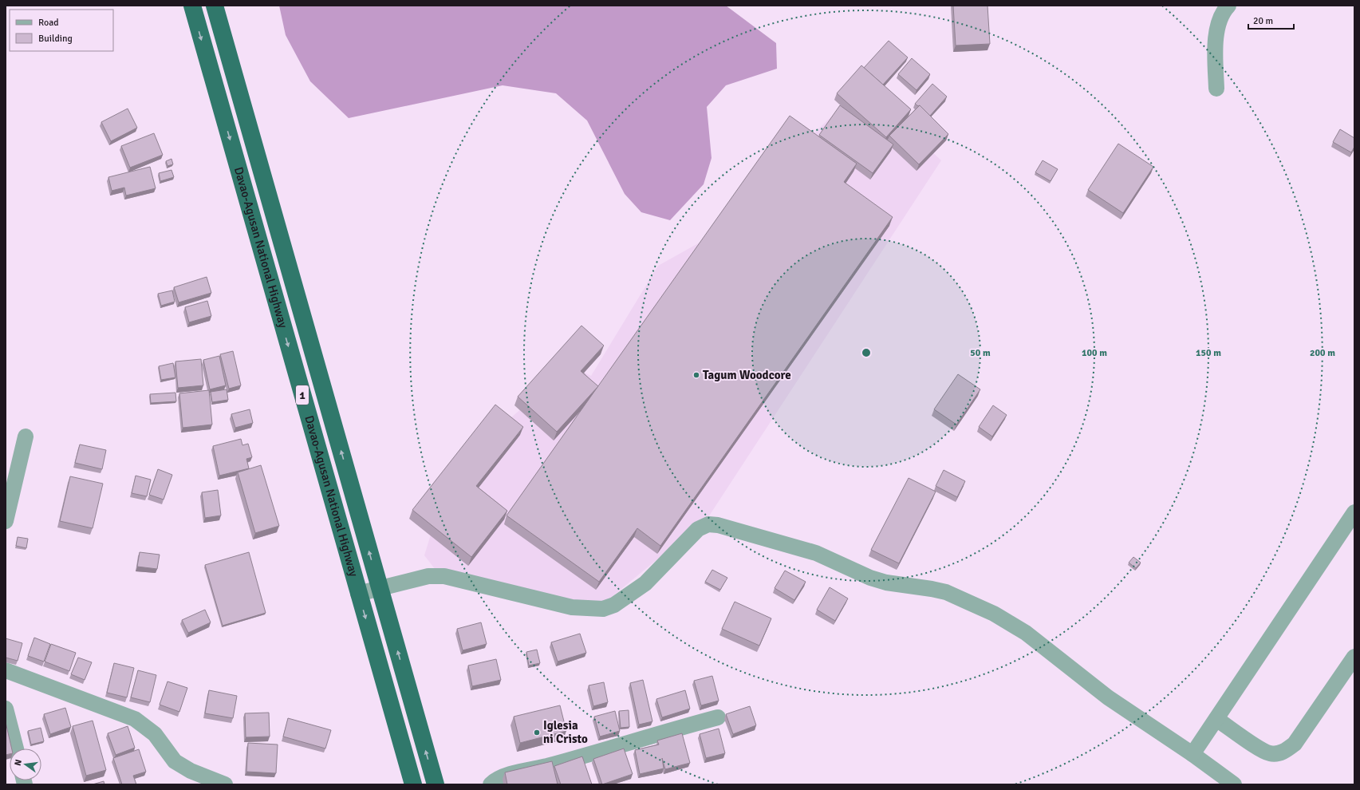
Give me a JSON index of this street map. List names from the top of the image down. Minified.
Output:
{"streets":{"highway":["Davao-Agusan National Highway","1"]},"places":["Tagum Woodcore","Iglesia ni Cristo"],"legend":["Road","Building"],"scale_bar":"20 m","north":"left","rings":["50 m","100 m","150 m","200 m"]}
